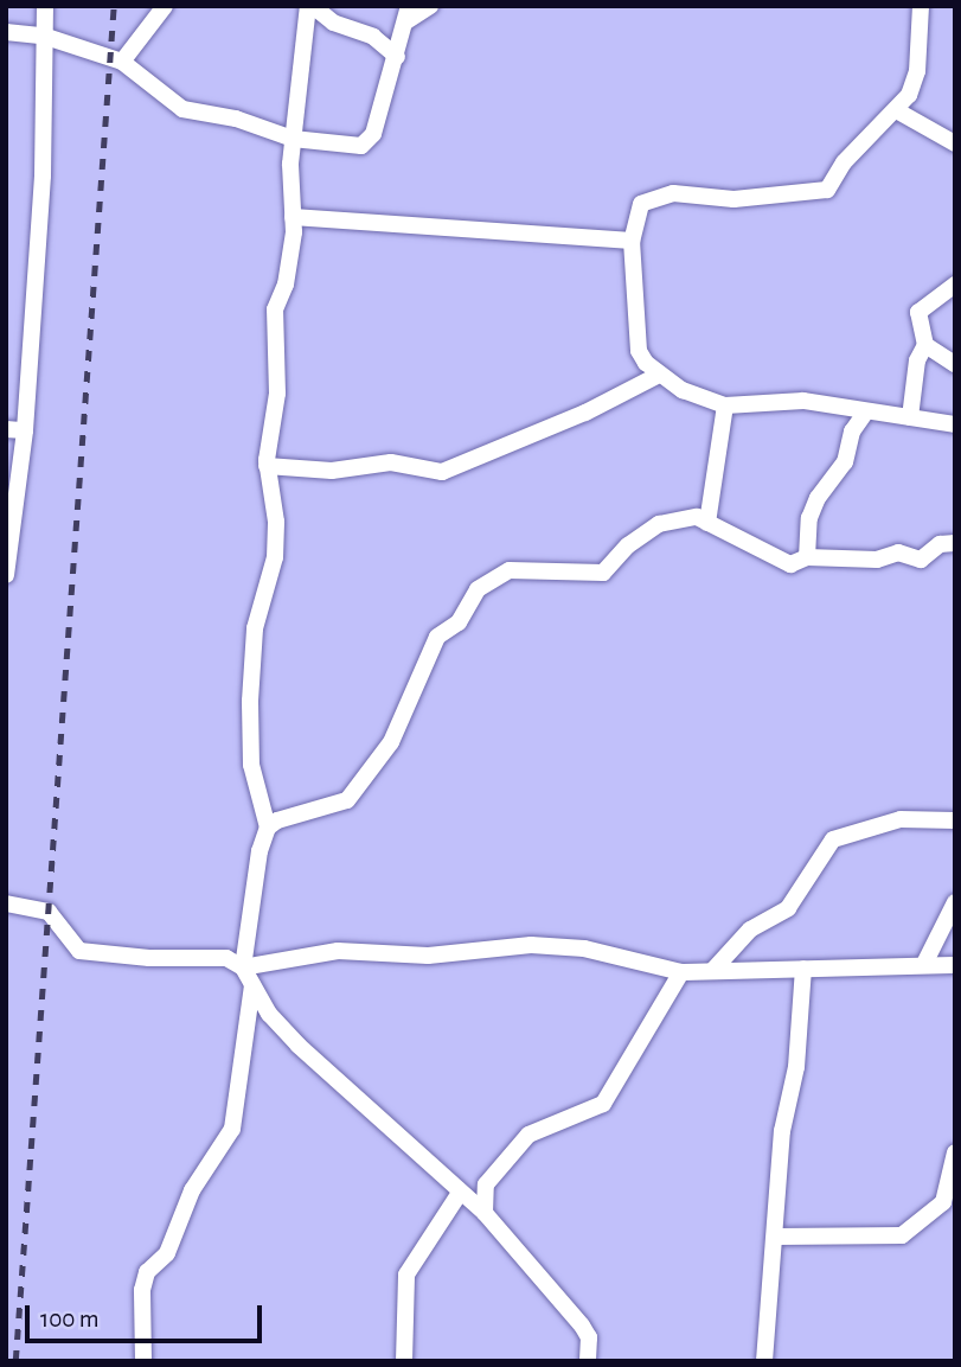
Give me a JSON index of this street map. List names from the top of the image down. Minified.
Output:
{"scale_bar":"100 m"}
